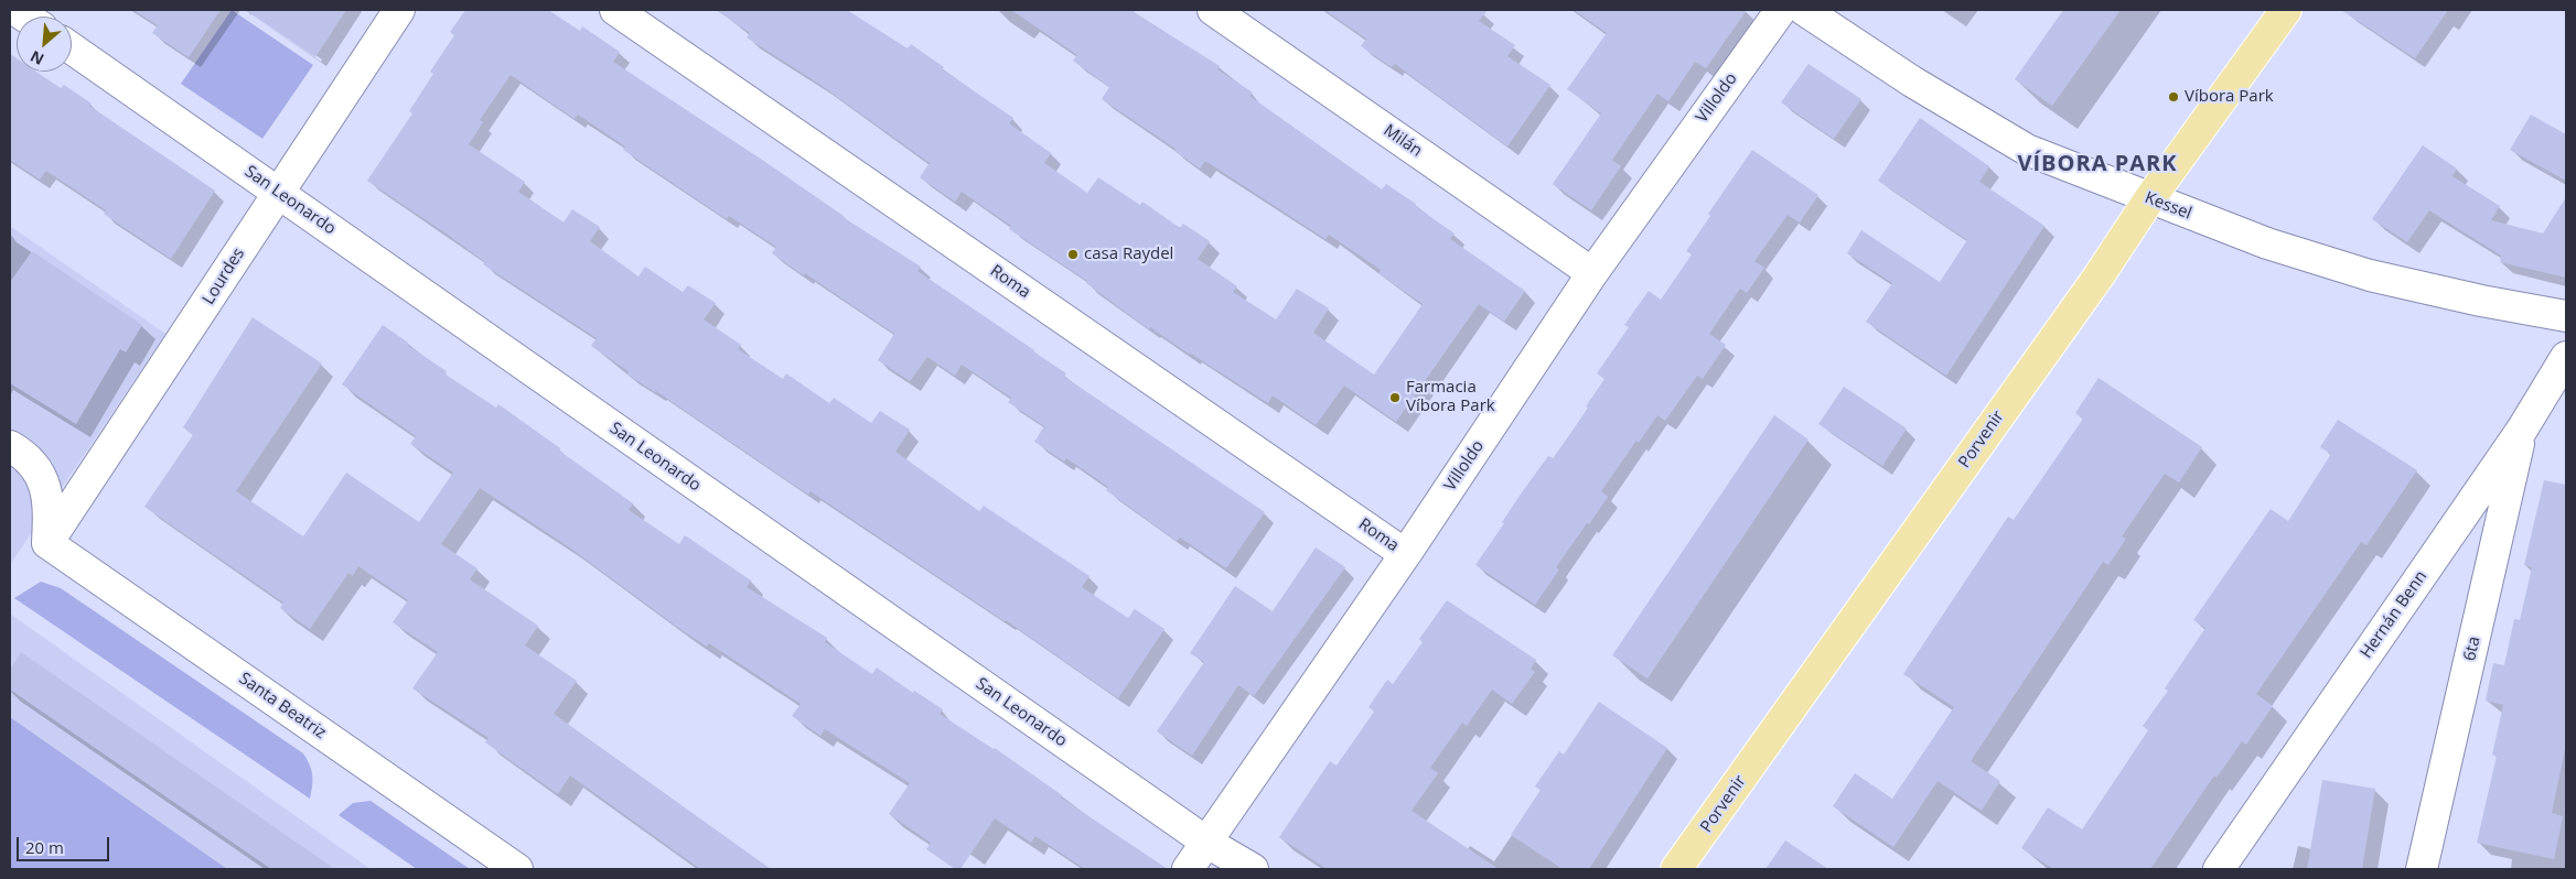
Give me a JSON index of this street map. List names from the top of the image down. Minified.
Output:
{"streets":{"main road":["Porvenir"],"street":["Villoldo","Milán","San Leonardo","Kessel","Lourdes","Roma","Hernán Benn","6ta","Santa Beatriz"]},"crossings":[["Villoldo","Milán"],["Villoldo","San Leonardo"],["Villoldo","Roma"],["San Leonardo","Lourdes"],["Kessel","Porvenir"],["Lourdes","Santa Beatriz"],["Hernán Benn","6ta"]],"districts":["VÍBORA PARK"],"places":["Víbora Park","casa Raydel","Farmacia Víbora Park"],"scale_bar":"20 m","north":"bottom left"}
